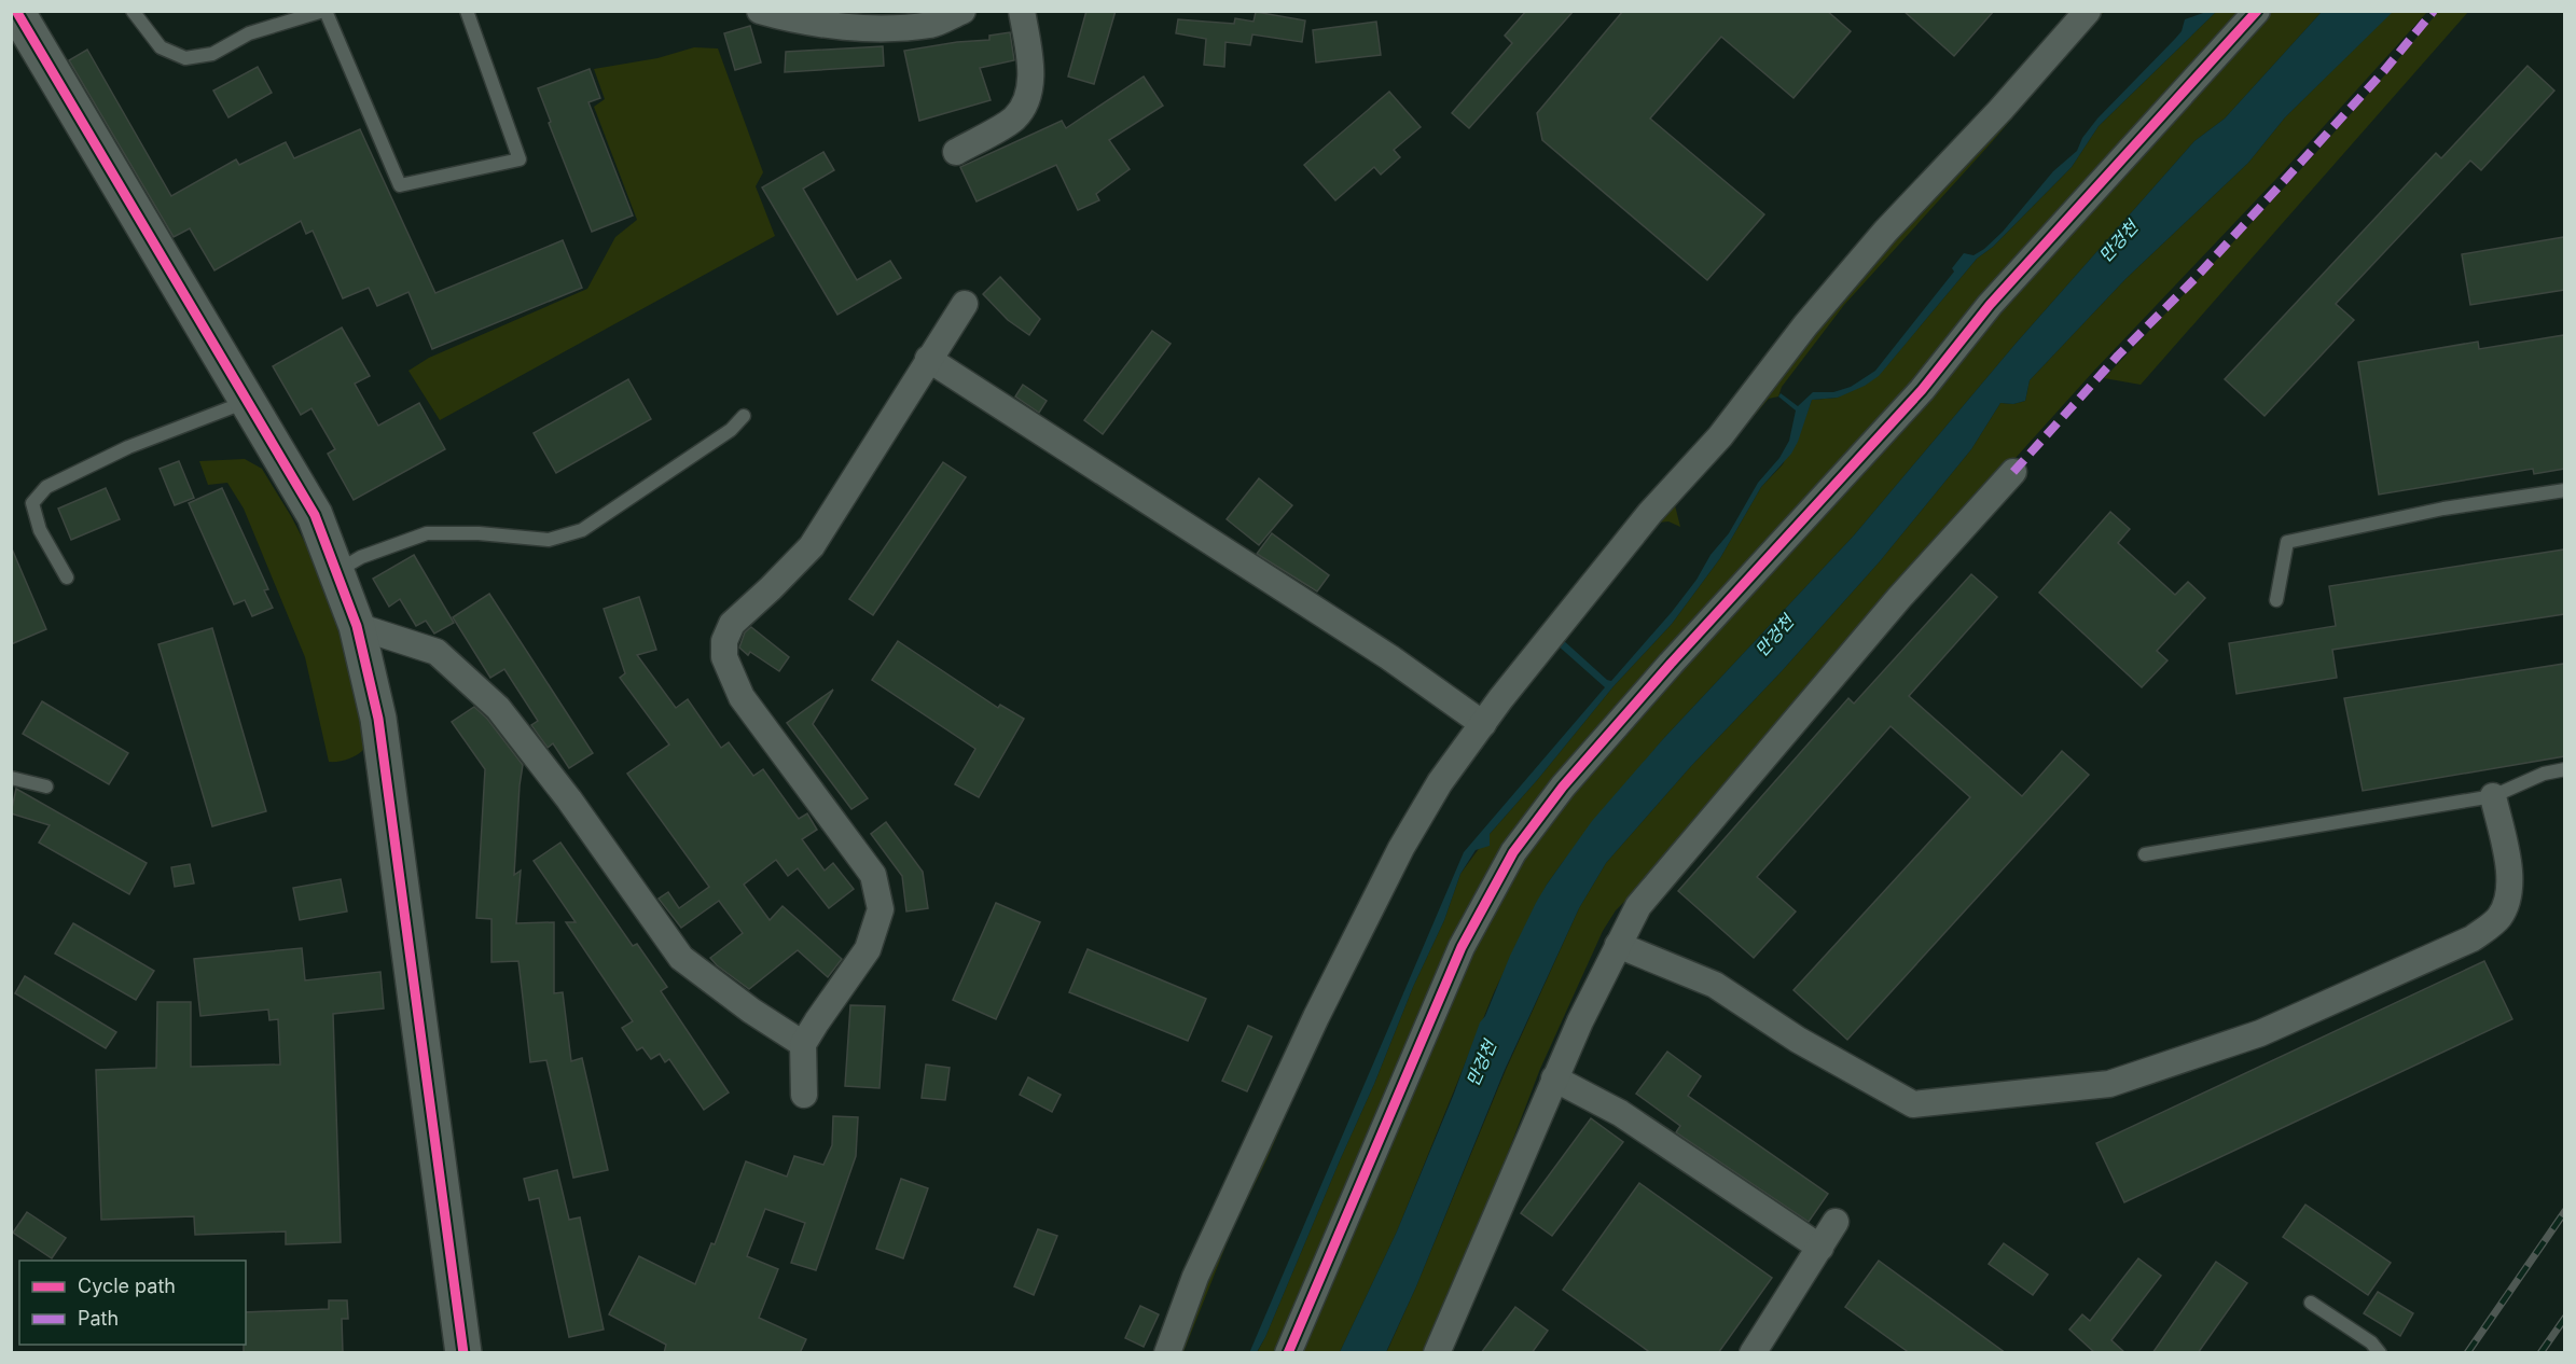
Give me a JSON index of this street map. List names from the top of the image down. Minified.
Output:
{"water":["만겅천"],"legend":["Cycle path","Path"]}
